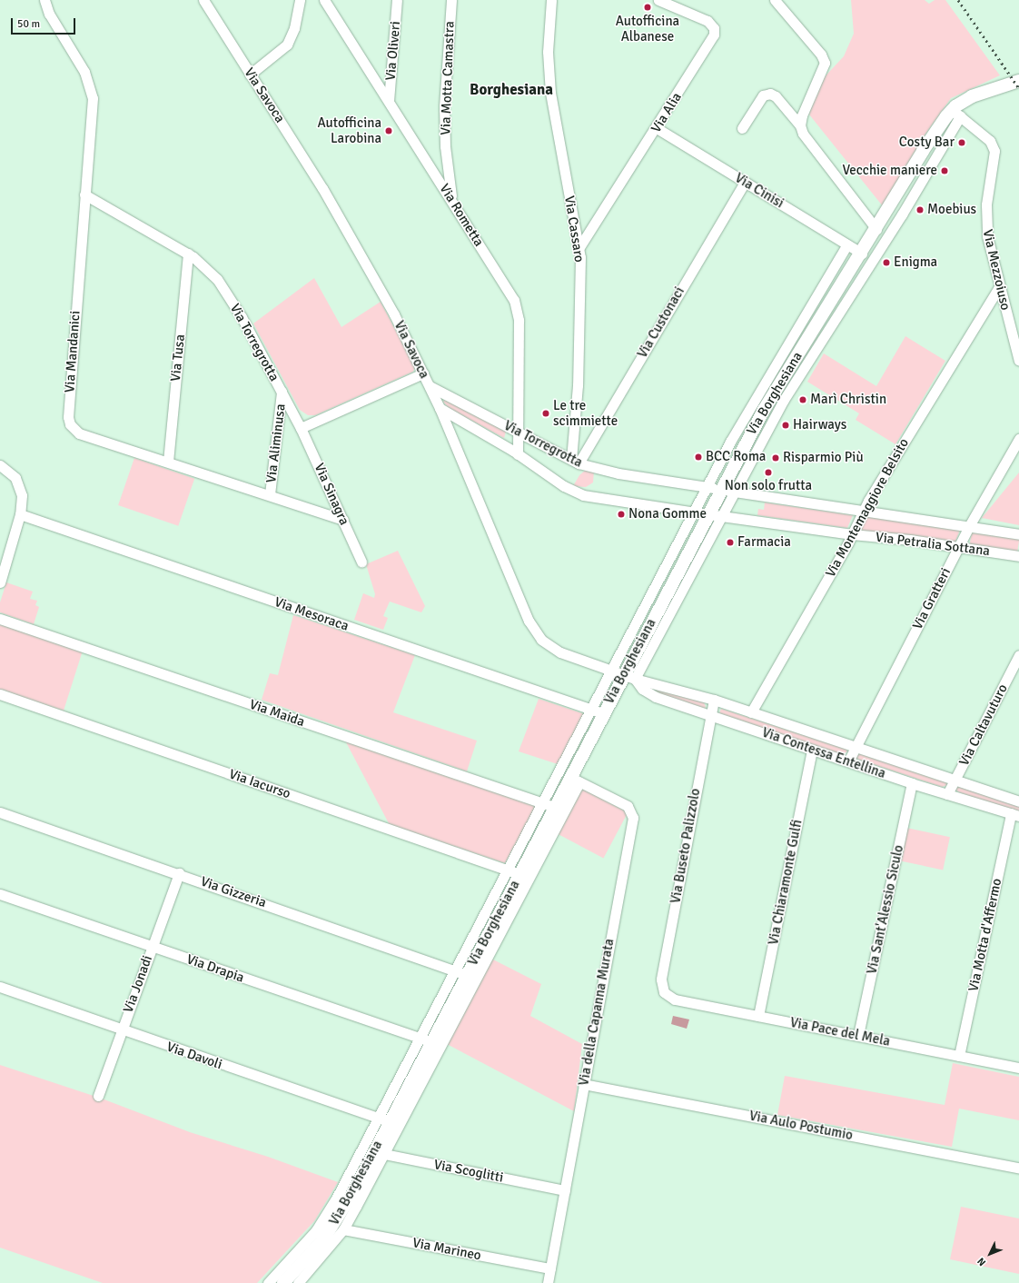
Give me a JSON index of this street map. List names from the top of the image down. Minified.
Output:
{"streets":{"street":["Via Oliveri","Via Motta Camastra","Via Savoca","Via Alia","Via Cinisi","Via Rometta","Via Cassaro","Via Mezzoiuso","Via Custonaci","Via Torregrotta","Via Mandanici","Via Tusa","Via Borghesiana","Via Aliminusa","Via Sinagra","Via Montemaggiore Belsito","Via Petralia Sottana","Via Gratteri","Via Mesoraca","Via Maida","Via Caltavuturo","Via Contessa Entellina","Via Iacurso","Via Buseto Palizzolo","Via Chiaramonte Gulfi","Via Gizzeria","Via Sant'Alessio Siculo","Via Motta d'Affermo","Via Drapia","Via Jonadi","Via della Capanna Murata","Via Pace del Mela","Via Davoli","Via Aulo Postumio","Via Scoglitti","Via Marineo"]},"crossings":[["Via Oliveri","Via Rometta"],["Via Motta Camastra","Via Rometta"],["Via Savoca","Via Torregrotta"],["Via Savoca","Via Borghesiana"],["Via Savoca","Via Contessa Entellina"],["Via Alia","Via Cinisi"],["Via Alia","Via Cassaro"],["Via Cinisi","Via Custonaci"],["Via Cinisi","Via Borghesiana"],["Via Rometta","Via Torregrotta"],["Via Cassaro","Via Custonaci"],["Via Cassaro","Via Torregrotta"],["Via Mezzoiuso","Via Borghesiana"],["Via Mezzoiuso","Via Montemaggiore Belsito"],["Via Custonaci","Via Torregrotta"],["Via Torregrotta","Via Mandanici"],["Via Torregrotta","Via Tusa"],["Via Torregrotta","Via Borghesiana"],["Via Torregrotta","Via Aliminusa"],["Via Torregrotta","Via Sinagra"],["Via Torregrotta","Via Petralia Sottana"],["Via Mandanici","Via Tusa"],["Via Mandanici","Via Aliminusa"],["Via Mandanici","Via Sinagra"],["Via Borghesiana","Via Petralia Sottana"],["Via Borghesiana","Via Mesoraca"],["Via Borghesiana","Via Maida"],["Via Borghesiana","Via Contessa Entellina"],["Via Borghesiana","Via Iacurso"],["Via Borghesiana","Via Gizzeria"],["Via Borghesiana","Via Drapia"],["Via Borghesiana","Via della Capanna Murata"],["Via Borghesiana","Via Davoli"],["Via Borghesiana","Via Scoglitti"],["Via Borghesiana","Via Marineo"],["Via Montemaggiore Belsito","Via Petralia Sottana"],["Via Montemaggiore Belsito","Via Contessa Entellina"],["Via Petralia Sottana","Via Gratteri"],["Via Gratteri","Via Contessa Entellina"],["Via Caltavuturo","Via Contessa Entellina"],["Via Contessa Entellina","Via Buseto Palizzolo"],["Via Contessa Entellina","Via Chiaramonte Gulfi"],["Via Contessa Entellina","Via Sant'Alessio Siculo"],["Via Contessa Entellina","Via Motta d'Affermo"],["Via Buseto Palizzolo","Via Pace del Mela"],["Via Chiaramonte Gulfi","Via Pace del Mela"],["Via Gizzeria","Via Jonadi"],["Via Sant'Alessio Siculo","Via Pace del Mela"],["Via Motta d'Affermo","Via Pace del Mela"],["Via Drapia","Via Jonadi"],["Via Jonadi","Via Davoli"],["Via della Capanna Murata","Via Aulo Postumio"],["Via della Capanna Murata","Via Scoglitti"],["Via della Capanna Murata","Via Marineo"]],"districts":["Borghesiana"],"places":["Autofficina Albanese","Autofficina Larobina","Costy Bar","Vecchie maniere","Moebius","Enigma","Marì Christin","Le tre scimmiette","Hairways","BCC Roma","Risparmio Più","Non solo frutta","Nona Gomme","Farmacia"],"scale_bar":"50 m","north":"bottom left"}
